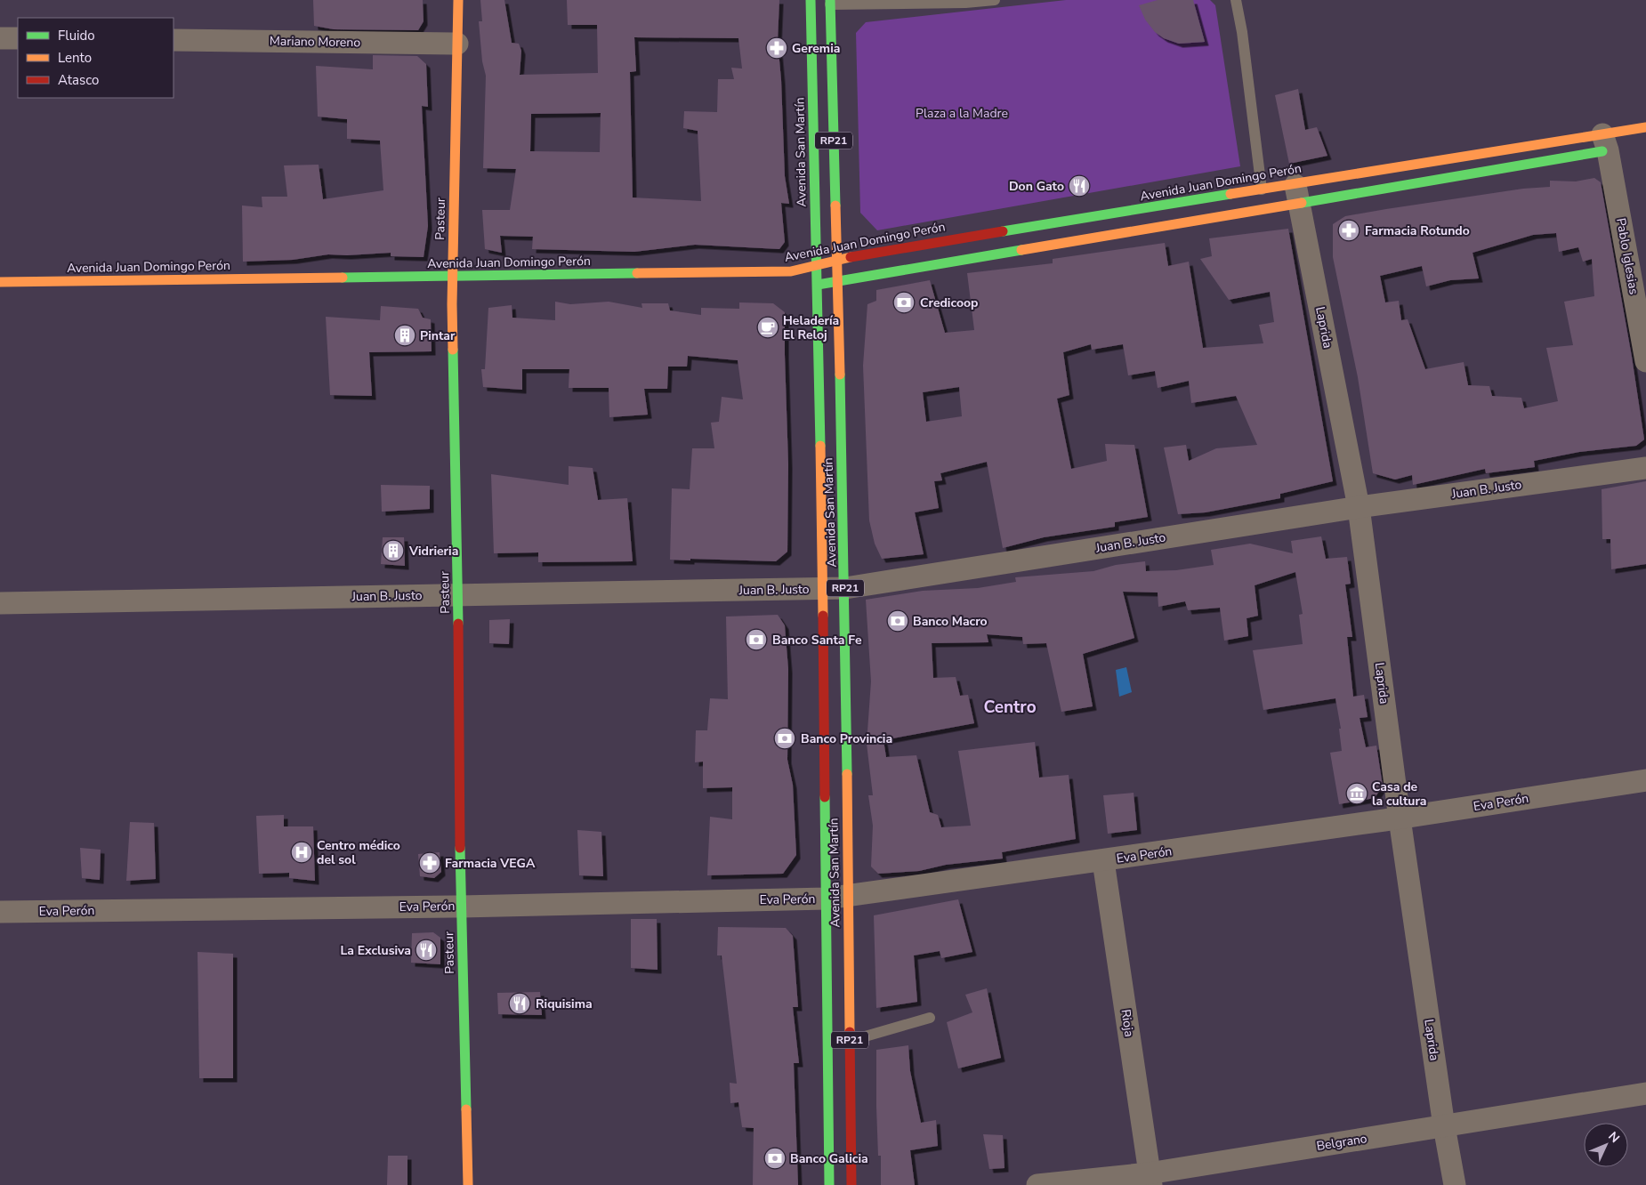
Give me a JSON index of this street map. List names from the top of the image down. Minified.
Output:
{"streets":{"main road":["RP21","Avenida San Martín","Avenida Juan Domingo Perón","Pasteur"],"street":["Mariano Moreno","Pablo Iglesias","Laprida","Juan B. Justo","Eva Perón","Rioja","Belgrano"]},"crossings":[["Mariano Moreno","Pasteur"],["Avenida San Martín","Avenida Juan Domingo Perón"],["Avenida San Martín","Juan B. Justo"],["Avenida San Martín","Eva Perón"],["Avenida Juan Domingo Perón","Pasteur"],["Avenida Juan Domingo Perón","Pablo Iglesias"],["Avenida Juan Domingo Perón","Laprida"],["Pasteur","Juan B. Justo"],["Pasteur","Eva Perón"],["Laprida","Juan B. Justo"],["Laprida","Eva Perón"],["Laprida","Belgrano"],["Eva Perón","Rioja"],["Rioja","Belgrano"]],"districts":["Centro"],"parks":["Plaza a la Madre"],"places":{"pharmacy":["Geremia","Farmacia Rotundo","Farmacia VEGA"],"restaurant":["Don Gato","La Exclusiva","Riquisima"],"bank":["Credicoop","Banco Macro","Banco Santa Fe","Banco Provincia","Banco Galicia"],"cafe":["Heladería El Reloj"],"building":["Pintar","Vidrieria"],"museum":["Casa de la cultura"],"hospital":["Centro médico del sol"]},"legend":["Fluido","Lento","Atasco"],"north":"top right"}
